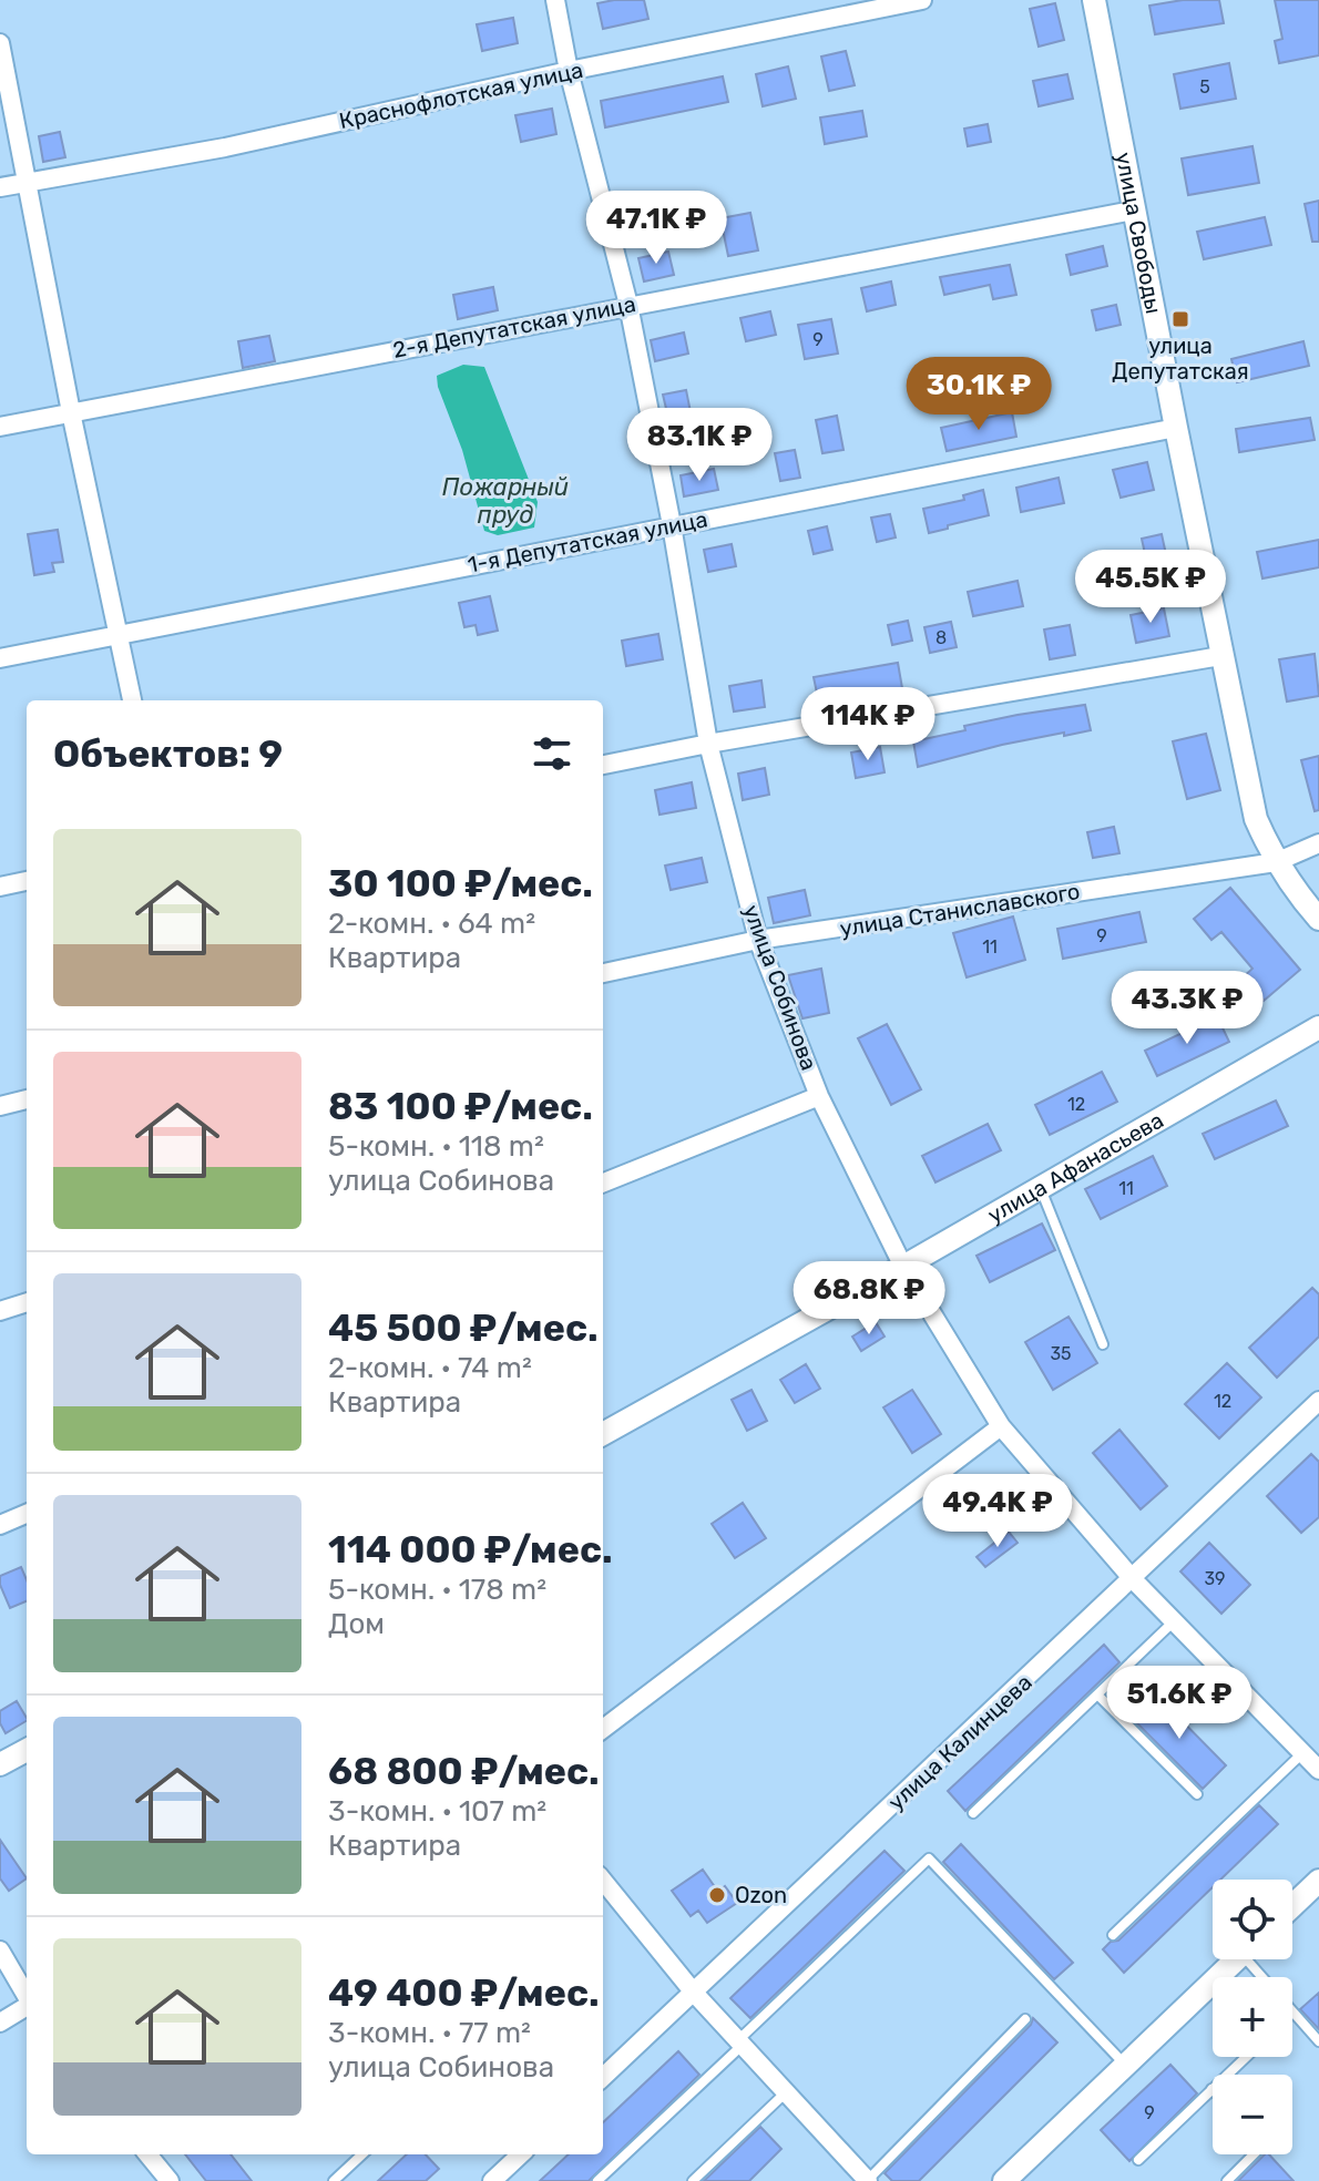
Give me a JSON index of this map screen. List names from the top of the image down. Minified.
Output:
{"streets":{"street":["Краснофлотская улица","улица Свободы","2-я Депутатская улица","1-я Депутатская улица","улица Станиславского","улица Собинова","улица Афанасьева","улица Калинцева"]},"crossings":[["Краснофлотская улица","улица Собинова"],["улица Свободы","2-я Депутатская улица"],["улица Свободы","1-я Депутатская улица"],["улица Свободы","улица Станиславского"],["2-я Депутатская улица","улица Собинова"],["1-я Депутатская улица","улица Собинова"],["улица Станиславского","улица Собинова"],["улица Собинова","улица Афанасьева"],["улица Собинова","улица Калинцева"]],"water":["Пожарный пруд"],"places":{"transit":["улица Депутатская"],"other":["Ozon"]},"house_numbers":["5","9","8","9","11","12","11","35","12","39","9"],"page":{"price":["47.1K ₽","30.1K ₽","83.1K ₽","45.5K ₽","114K ₽","43.3K ₽","68.8K ₽","49.4K ₽","51.6K ₽"],"heading":"Объектов: 9","list":[{"name":"30 100 ₽/мес.","note":"2-комн. · 64 m² · Квартира"},{"name":"83 100 ₽/мес.","note":"5-комн. · 118 m² · улица Собинова"},{"name":"45 500 ₽/мес.","note":"2-комн. · 74 m² · Квартира"},{"name":"114 000 ₽/мес.","note":"5-комн. · 178 m² · Дом"},{"name":"68 800 ₽/мес.","note":"3-комн. · 107 m² · Квартира"},{"name":"49 400 ₽/мес.","note":"3-комн. · 77 m² · улица Собинова"}],"map_buttons":["+","−"]}}
